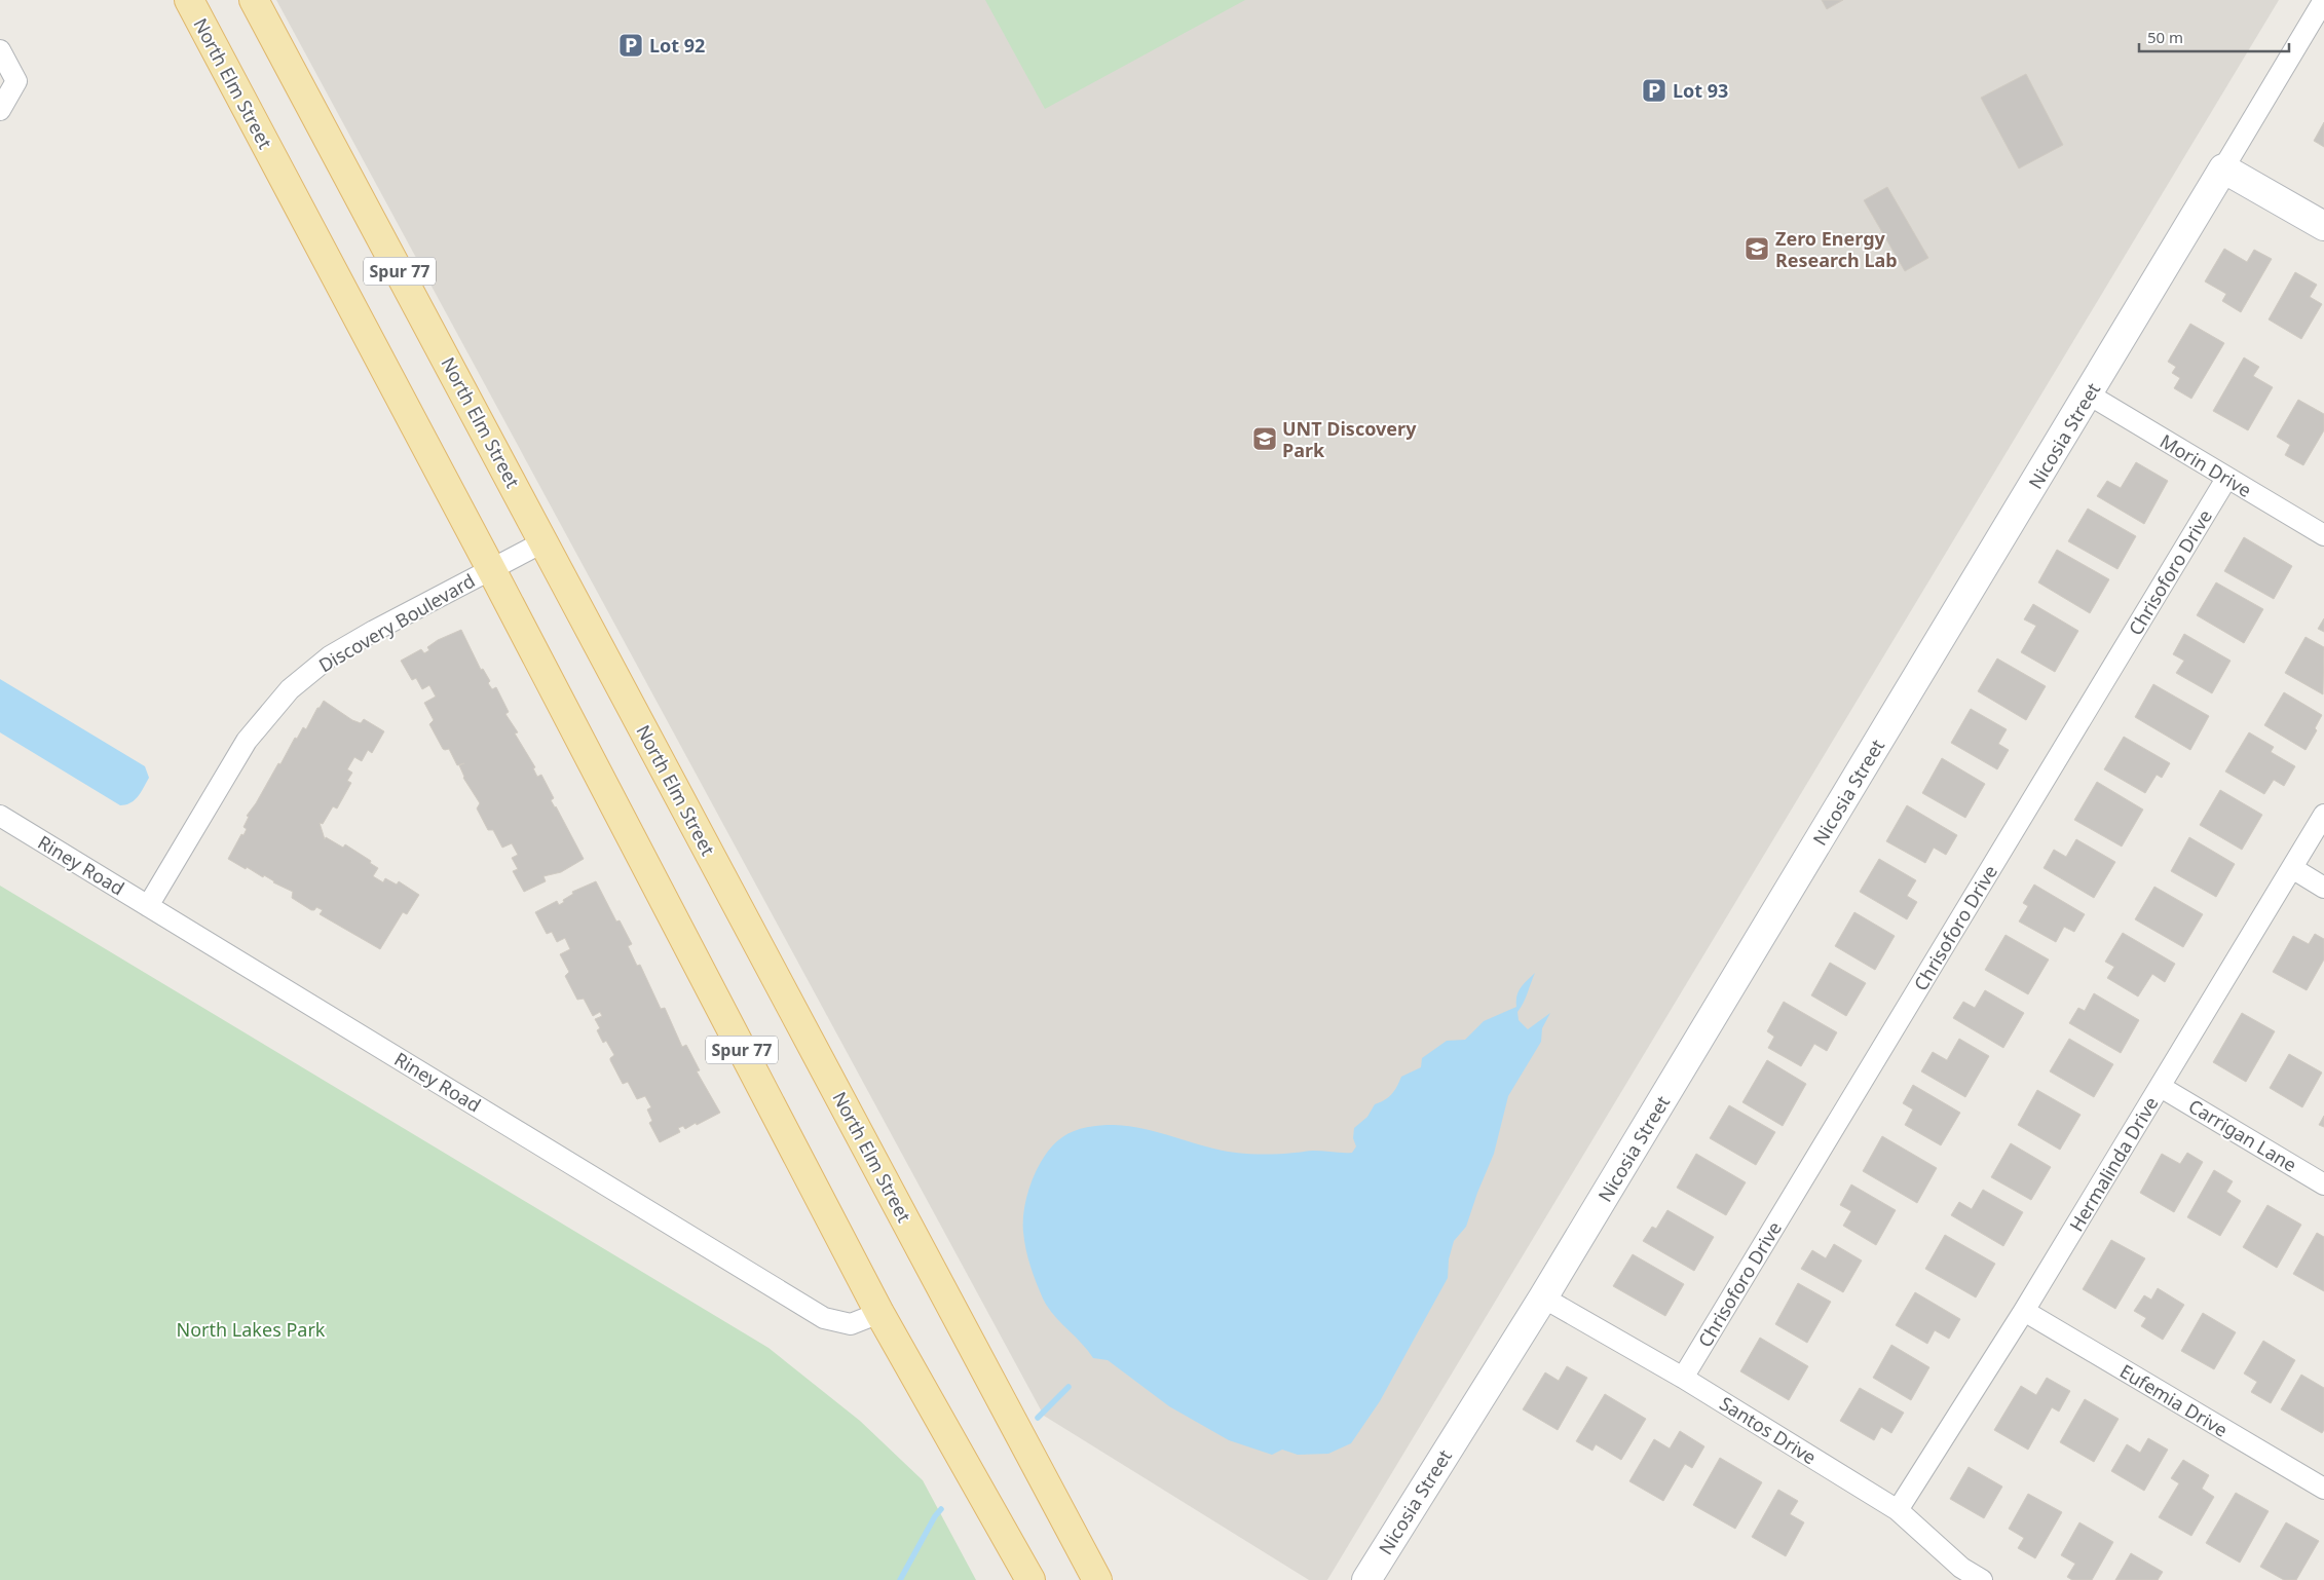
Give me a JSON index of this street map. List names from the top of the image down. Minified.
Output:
{"streets":{"main road":["North Elm Street","Spur 77"],"street":["Nicosia Street","Morin Drive","Chrisoforo Drive","Discovery Boulevard","Riney Road","Carrigan Lane","Hermalinda Drive","Eufemia Drive","Santos Drive"]},"crossings":[["North Elm Street","Discovery Boulevard"],["North Elm Street","Riney Road"],["Nicosia Street","Morin Drive"],["Nicosia Street","Santos Drive"],["Morin Drive","Chrisoforo Drive"],["Chrisoforo Drive","Santos Drive"],["Discovery Boulevard","Riney Road"],["Carrigan Lane","Hermalinda Drive"],["Hermalinda Drive","Eufemia Drive"],["Hermalinda Drive","Santos Drive"]],"parks":["North Lakes Park"],"places":{"parking":["Lot 92","Lot 93"],"school or university":["Zero Energy Research Lab","UNT Discovery Park"]},"scale_bar":"50 m"}
